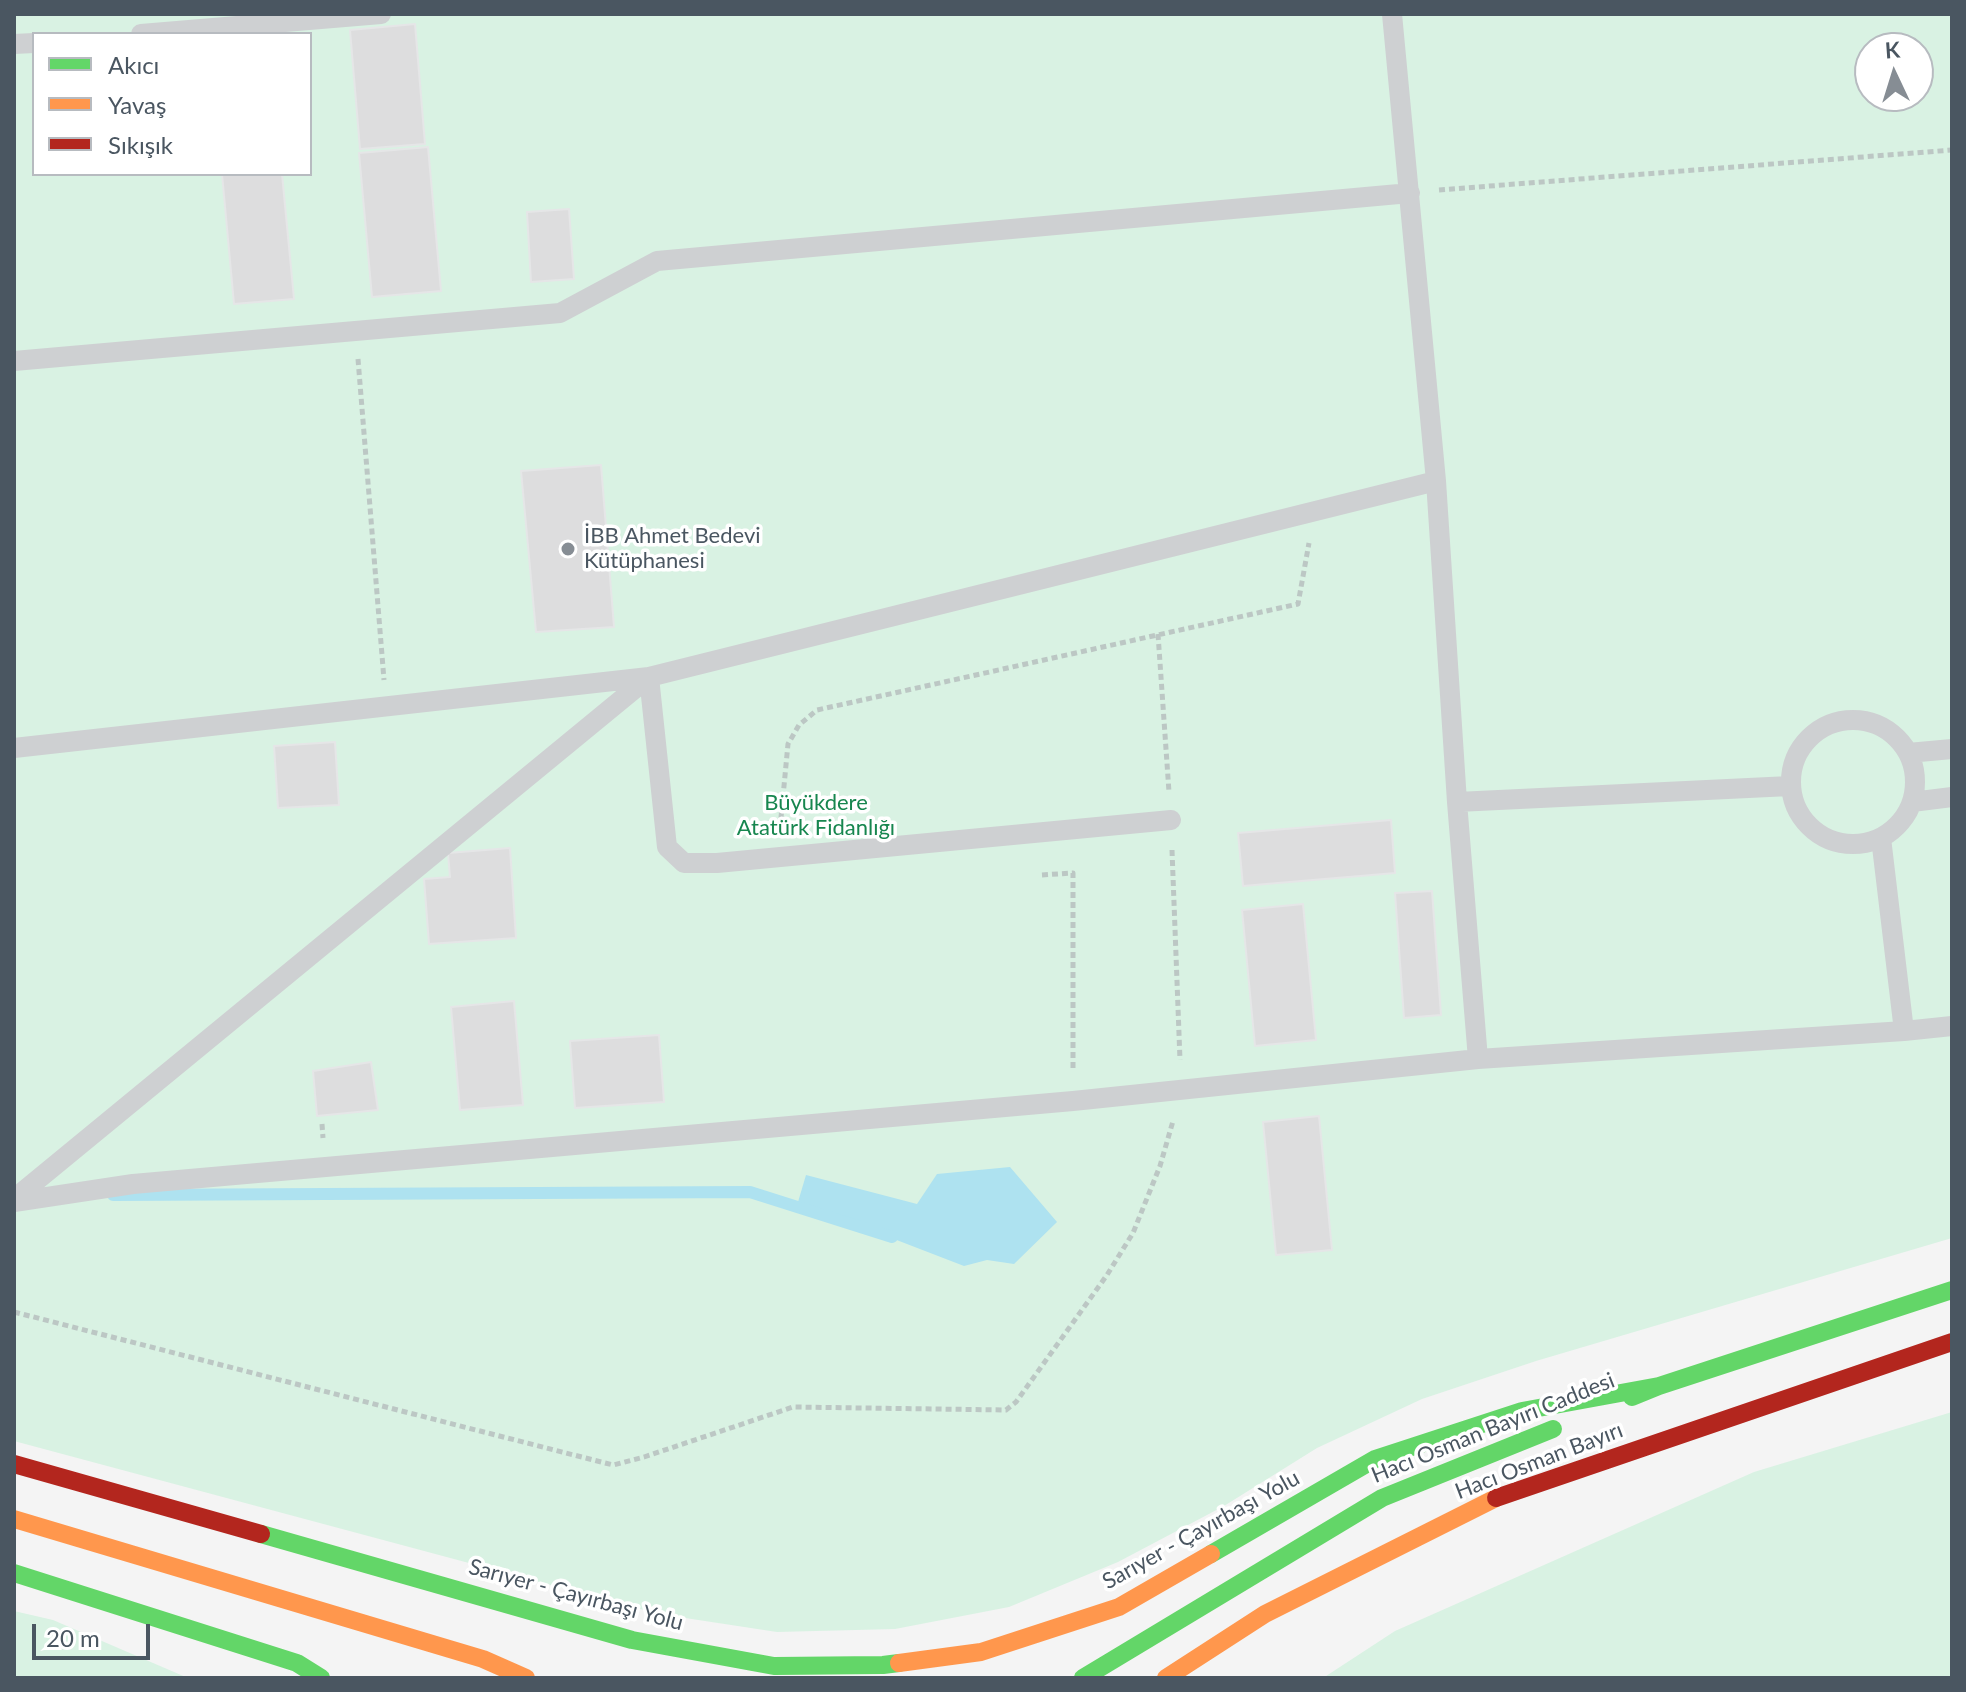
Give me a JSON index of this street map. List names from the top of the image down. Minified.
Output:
{"streets":{"main road":["Hacı Osman Bayırı Caddesi","Hacı Osman Bayırı","Sarıyer - Çayırbaşı Yolu"]},"crossings":[["Hacı Osman Bayırı Caddesi","Sarıyer - Çayırbaşı Yolu"]],"parks":["Büyükdere Atatürk Fidanlığı"],"places":["İBB Ahmet Bedevi Kütüphanesi"],"legend":["Akıcı","Yavaş","Sıkışık"],"scale_bar":"20 m","north":"top"}
